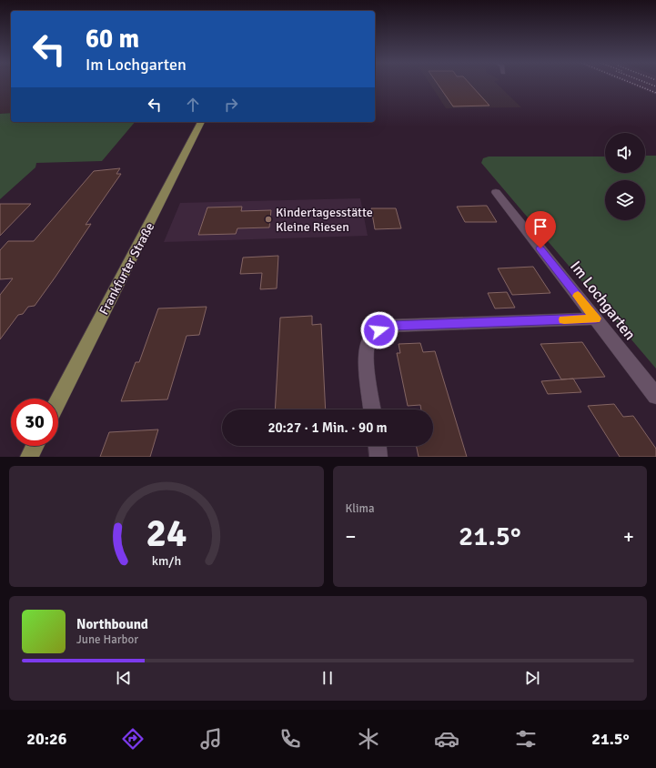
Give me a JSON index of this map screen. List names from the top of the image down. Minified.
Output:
{"streets":{"main road":["Frankfurter Straße"],"street":["Im Lochgarten"]},"places":["Kindertagesstätte Kleine Riesen"],"page":{"turn":["60 m","Im Lochgarten"],"limit":"30","trip":"20:27 · 1 Min. · 90 m","tile":"Klima","heat":["−","21.5°","+"],"song":["Northbound","June Harbor"],"tabs":["20:26","21.5°"],"gauge":["24","km/h"]}}
